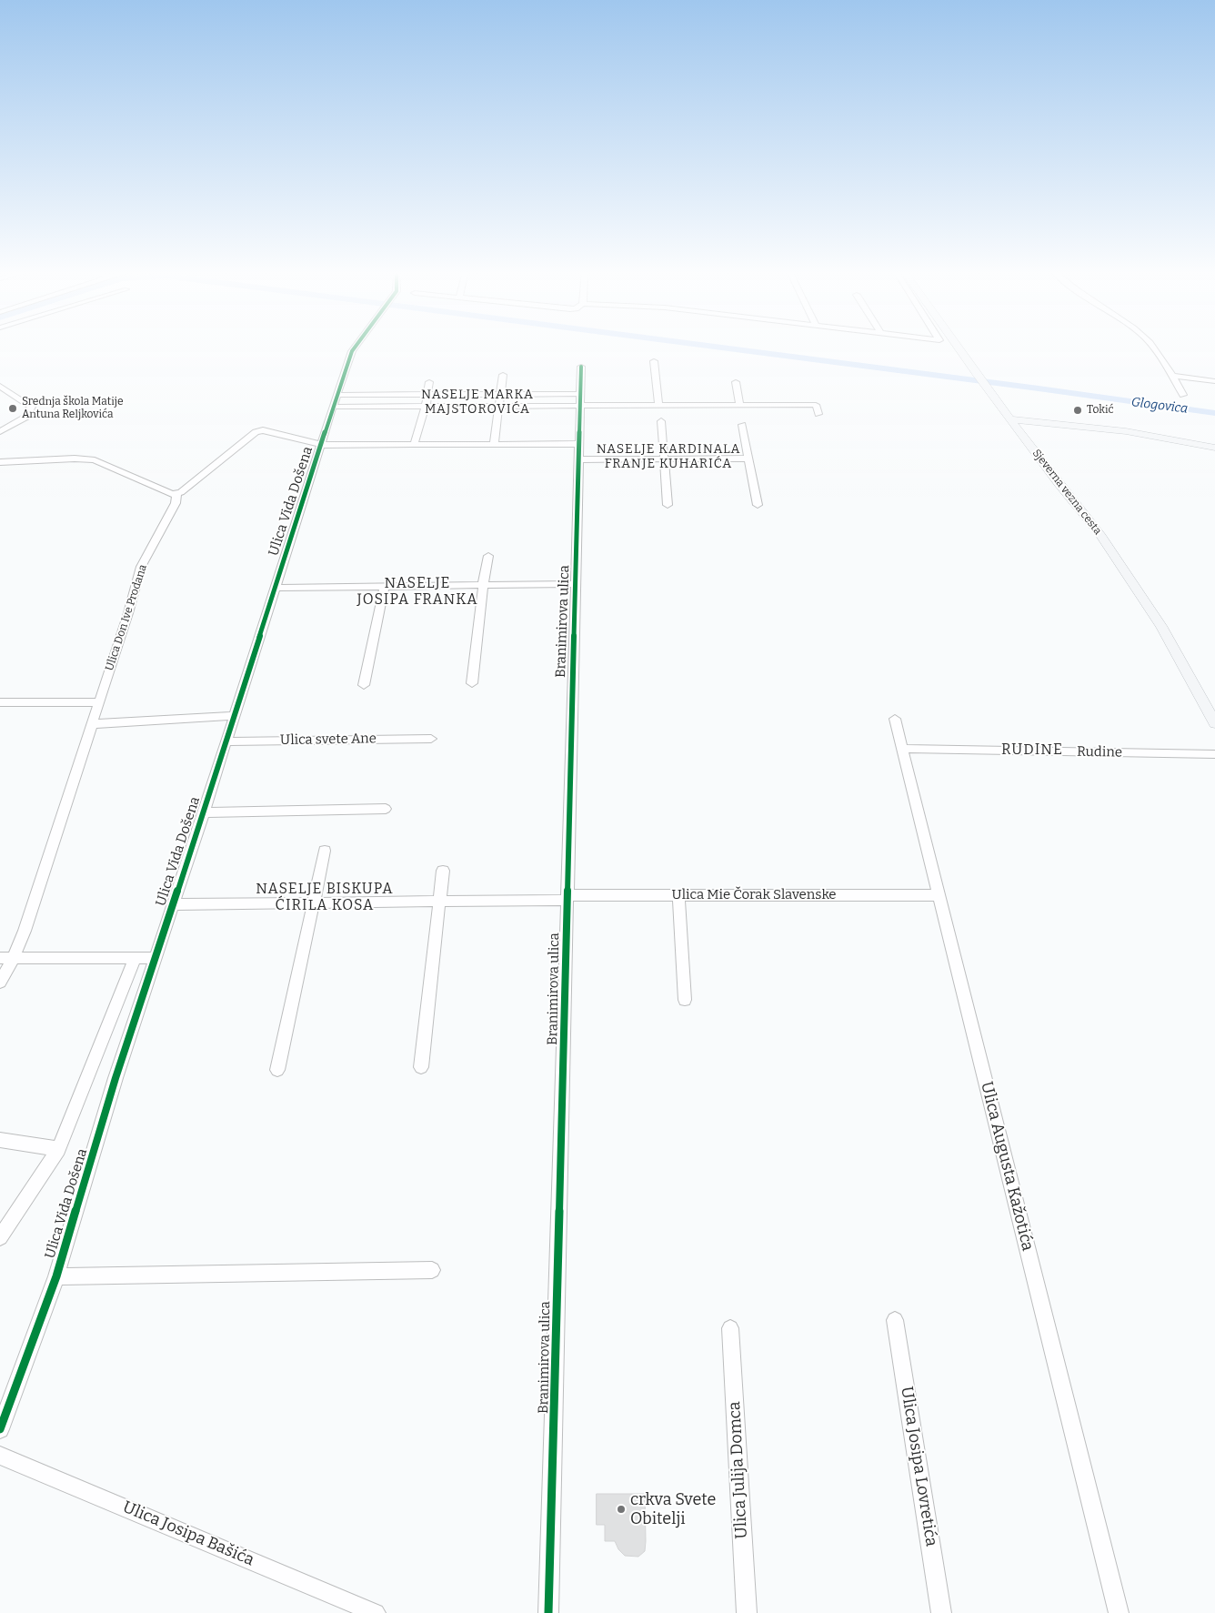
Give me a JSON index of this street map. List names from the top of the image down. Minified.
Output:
{"streets":{"main road":["Sjeverna vezna cesta"],"street":["Ulica Vida Došena","Ulica Don Ive Prodana","Branimirova ulica","Ulica svete Ane","Rudine","Ulica Mie Čorak Slavenske","Ulica Augusta Kažotića","Ulica Josipa Lovretića","Ulica Julija Domca","Ulica Josipa Bašića"]},"crossings":[["Ulica Vida Došena","Branimirova ulica"],["Ulica Vida Došena","Ulica svete Ane"],["Branimirova ulica","Ulica Mie Čorak Slavenske"],["Rudine","Ulica Augusta Kažotića"],["Ulica Mie Čorak Slavenske","Ulica Augusta Kažotića"]],"districts":["NASELJE MARKA MAJSTOROVIĆA","NASELJE KARDINALA FRANJE KUHARIĆA","NASELJE JOSIPA FRANKA","RUDINE","NASELJE BISKUPA ĆIRILA KOSA"],"water":["Glogovica"],"places":["Srednja škola Matije Antuna Reljkovića","Tokić","crkva Svete Obitelji"]}
